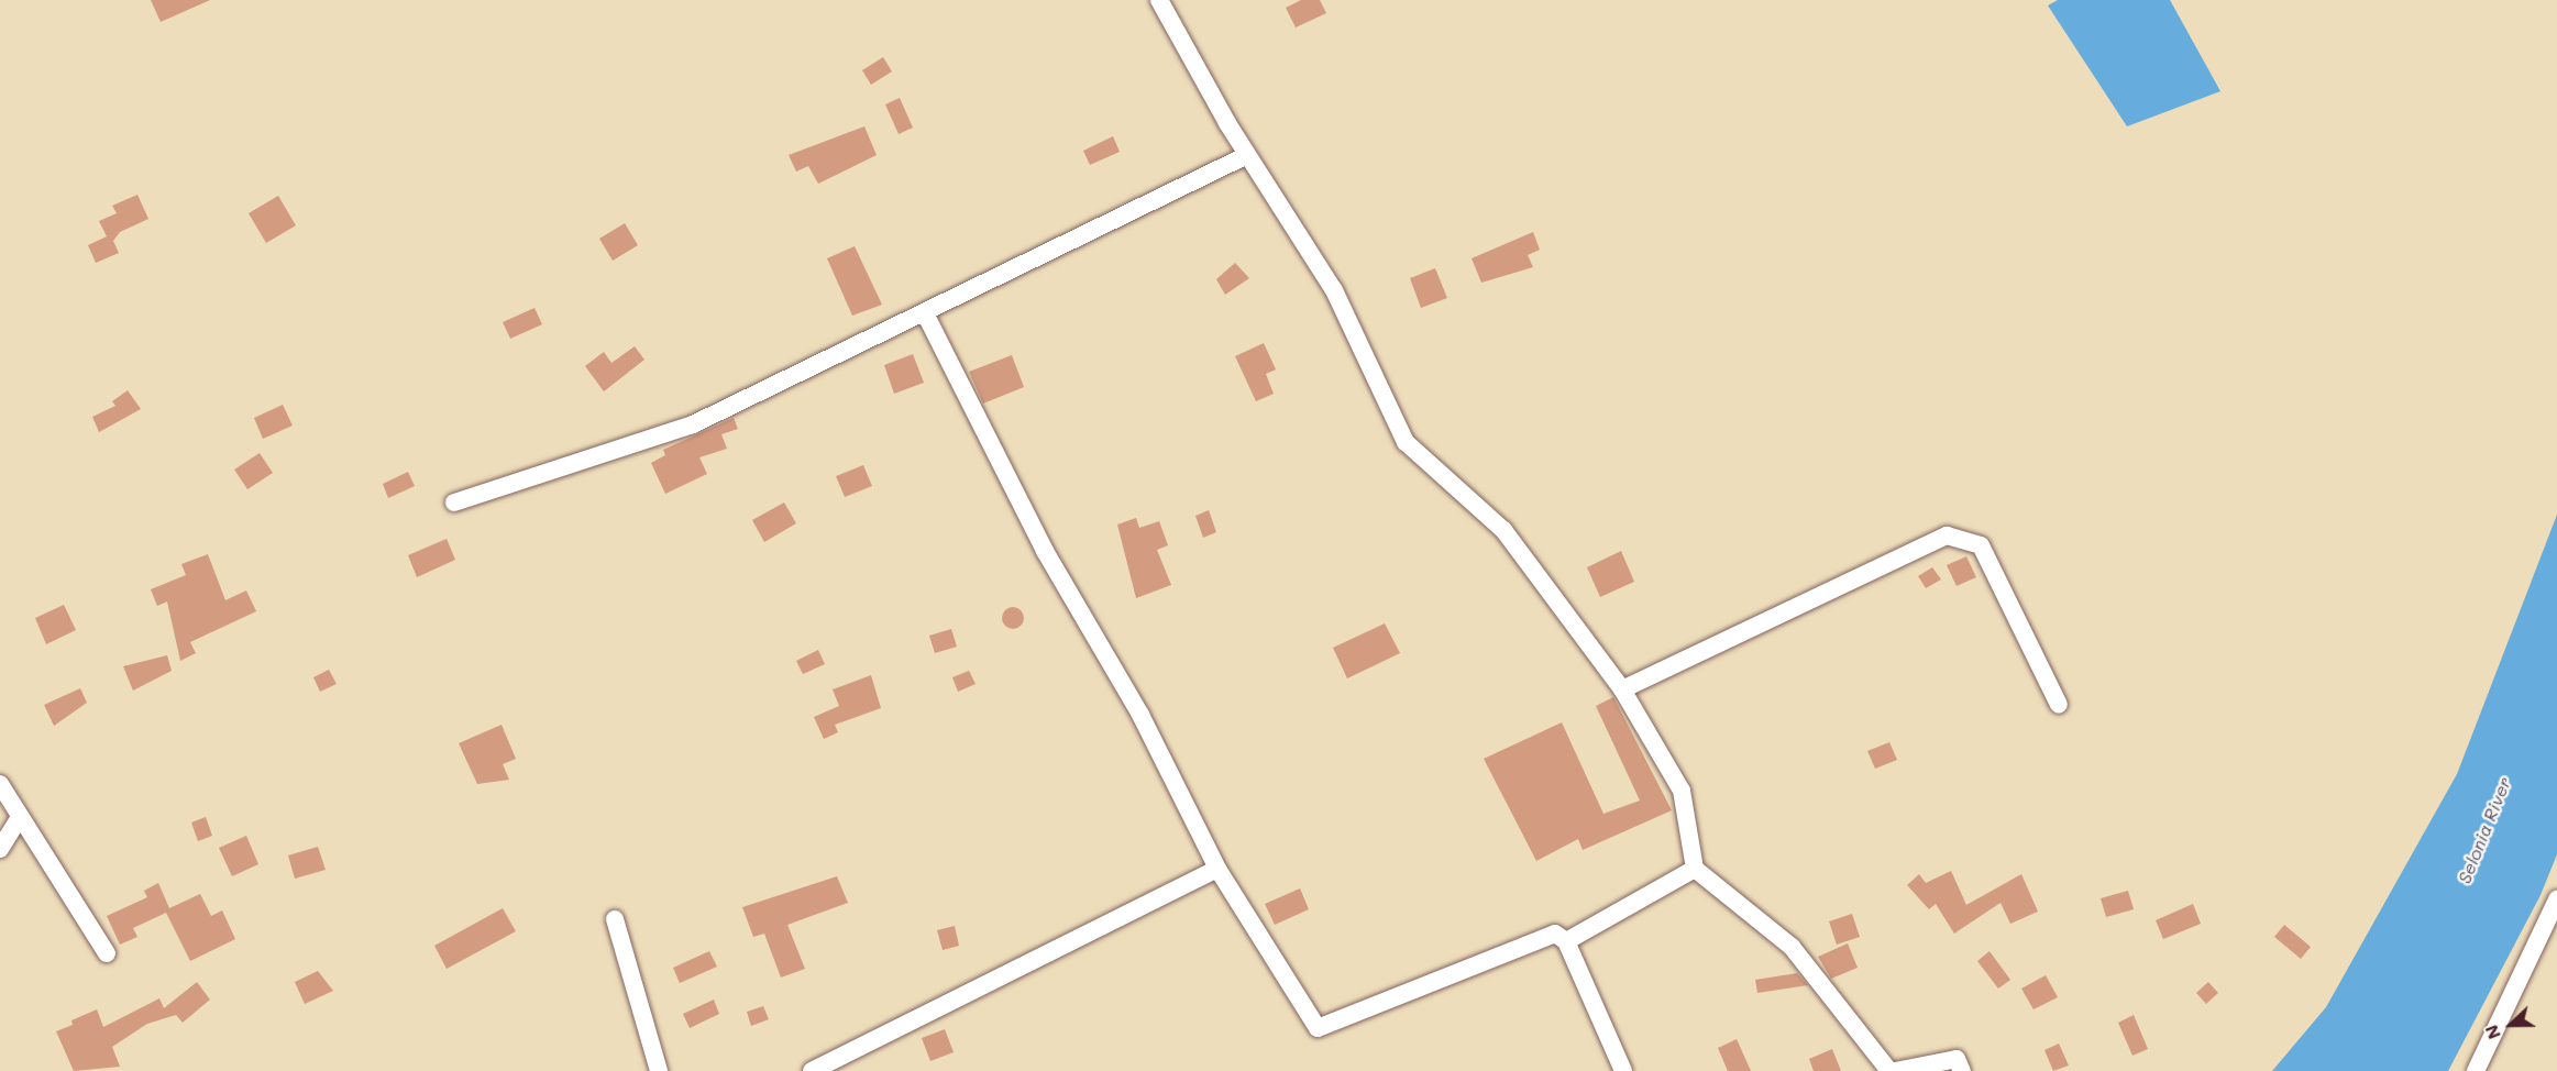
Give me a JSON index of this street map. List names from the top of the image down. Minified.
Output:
{"water":["Selonia River"],"north":"left"}
